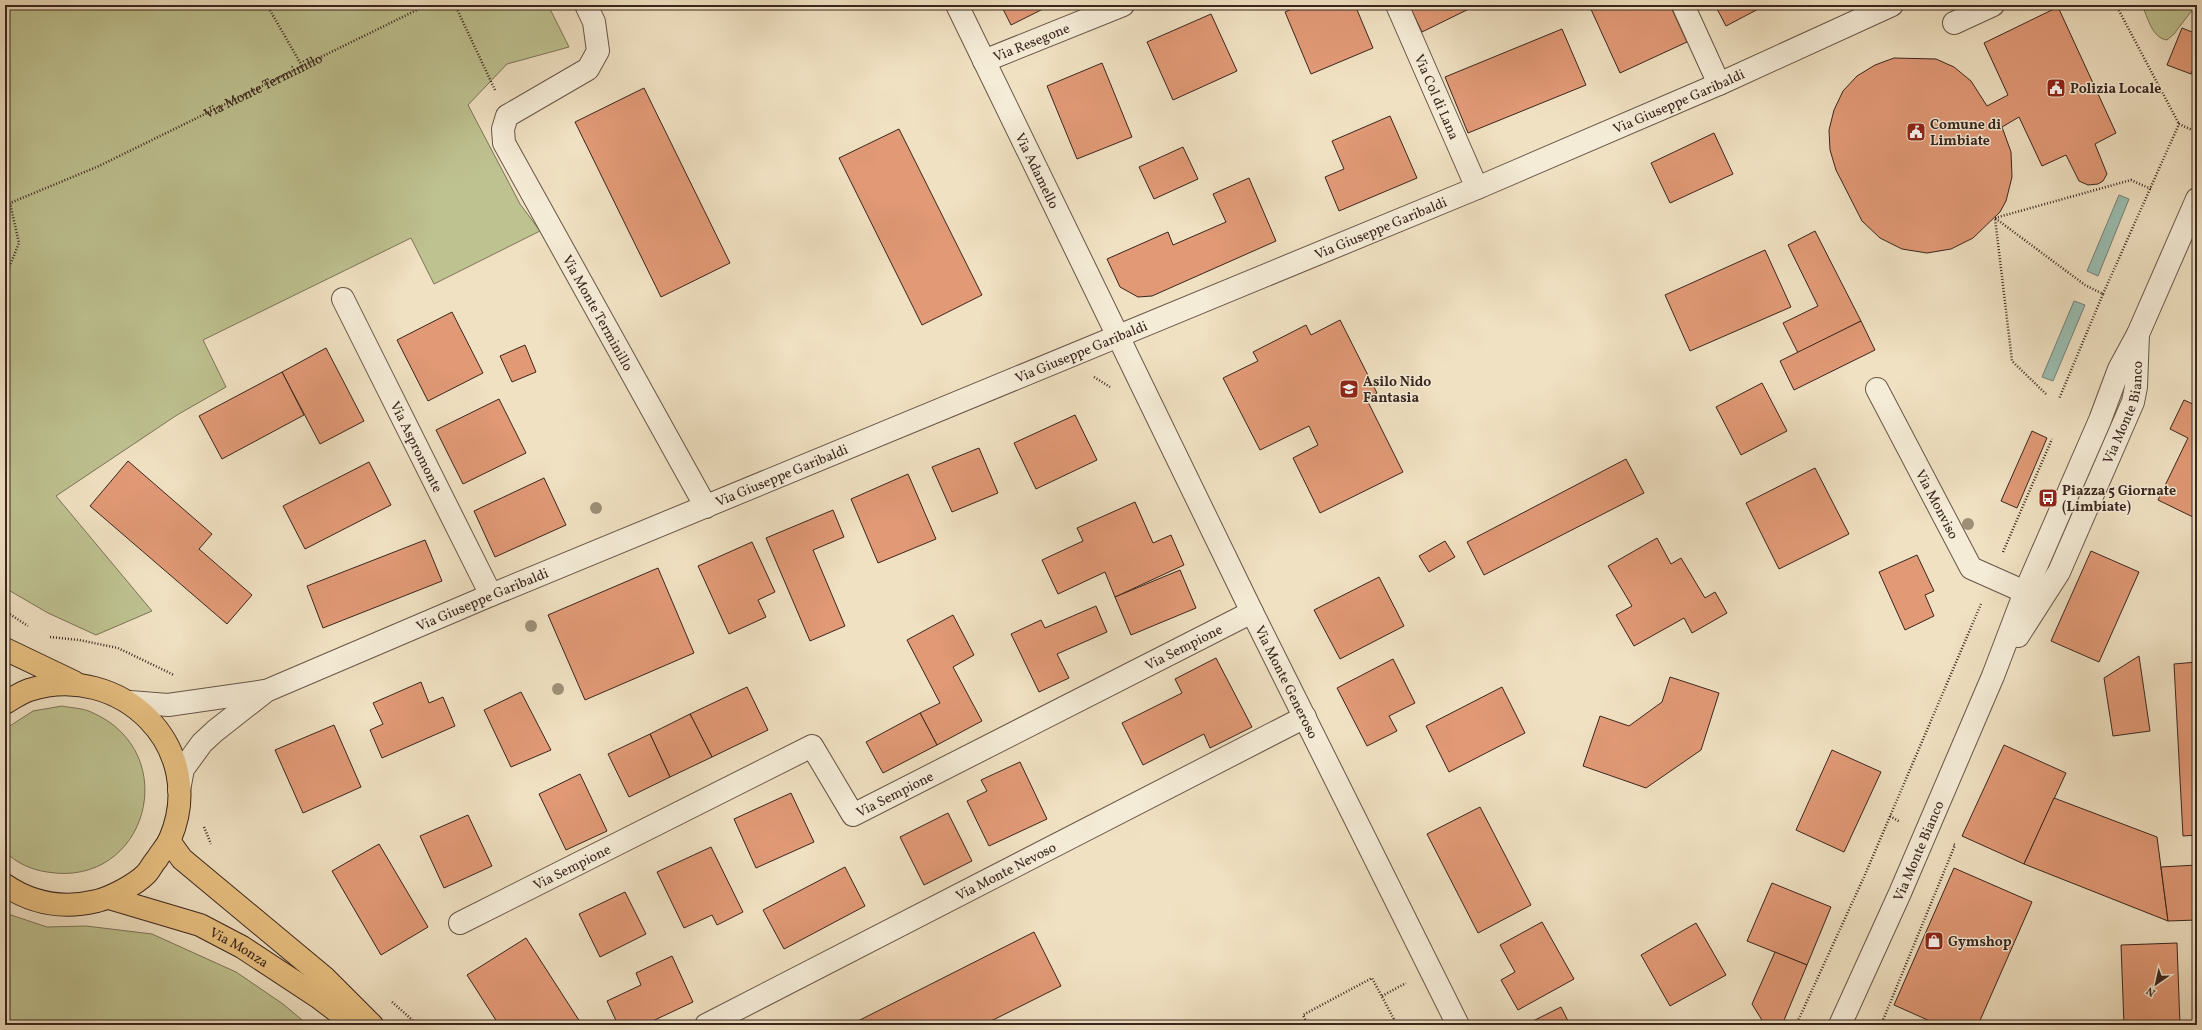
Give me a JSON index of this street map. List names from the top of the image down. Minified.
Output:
{"streets":{"main road":["Via Monza"],"street":["Via Resegone","Via Monte Terminillo","Via Col di Lana","Via Giuseppe Garibaldi","Via Adamello","Via Monte Bianco","Via Aspromonte","Via Monviso","Via Sempione","Via Monte Generoso","Via Monte Nevoso"]},"crossings":[["Via Resegone","Via Adamello"],["Via Monte Terminillo","Via Giuseppe Garibaldi"],["Via Col di Lana","Via Giuseppe Garibaldi"],["Via Giuseppe Garibaldi","Via Adamello"],["Via Giuseppe Garibaldi","Via Aspromonte"],["Via Giuseppe Garibaldi","Via Monte Generoso"],["Via Adamello","Via Monte Generoso"],["Via Monte Bianco","Via Monviso"],["Via Sempione","Via Monte Generoso"],["Via Monte Generoso","Via Monte Nevoso"]],"places":{"public building":["Polizia Locale","Comune di Limbiate"],"school or university":["Asilo Nido Fantasia"],"bus stop":["Piazza 5 Giornate (Limbiate)"],"shop":["Gymshop"]},"north":"bottom left"}
